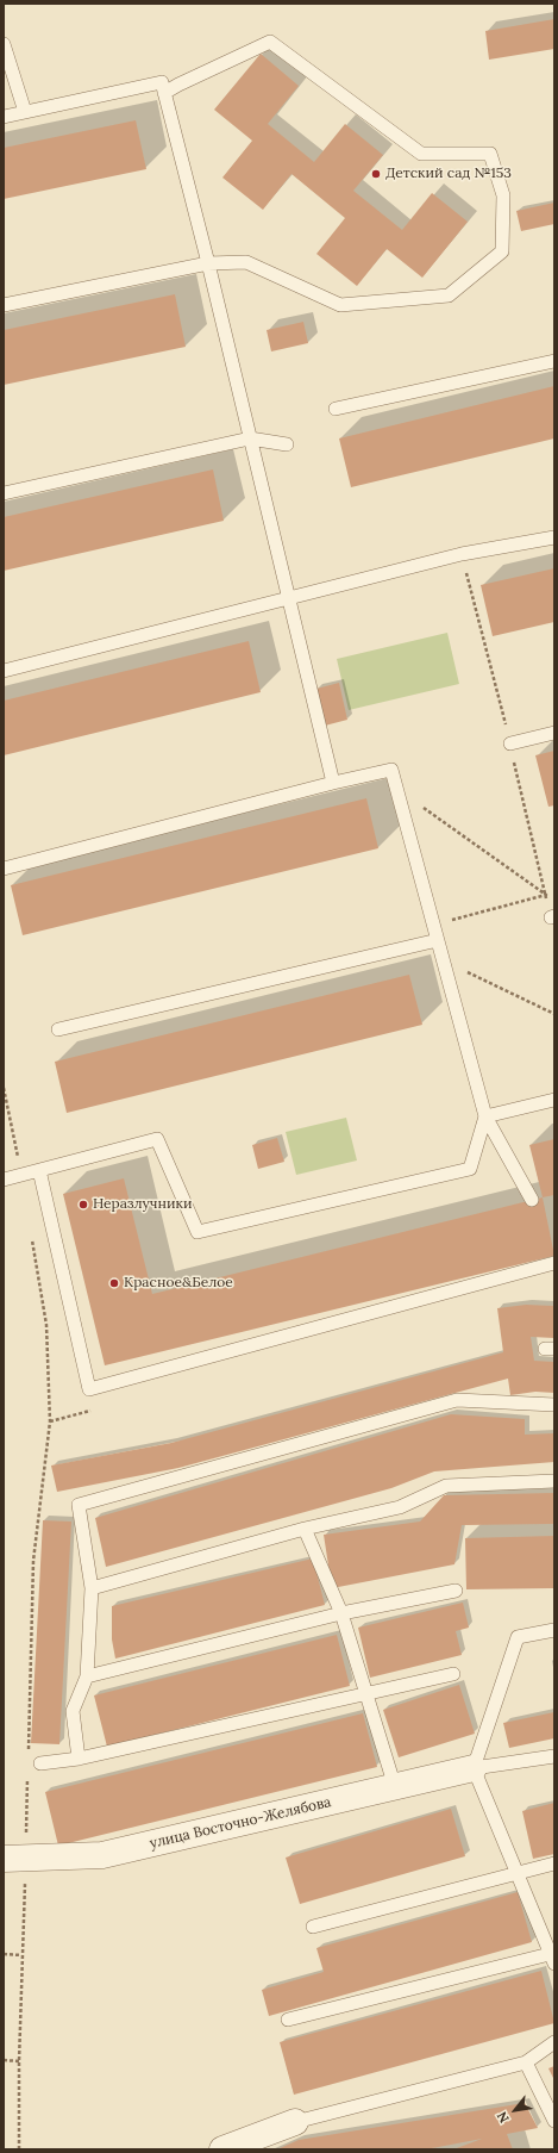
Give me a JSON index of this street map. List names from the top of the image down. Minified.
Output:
{"streets":{"street":["улица Восточно-Желябова"]},"places":["Детский сад №153","Неразлучники","Красное&Белое"],"north":"bottom left"}
